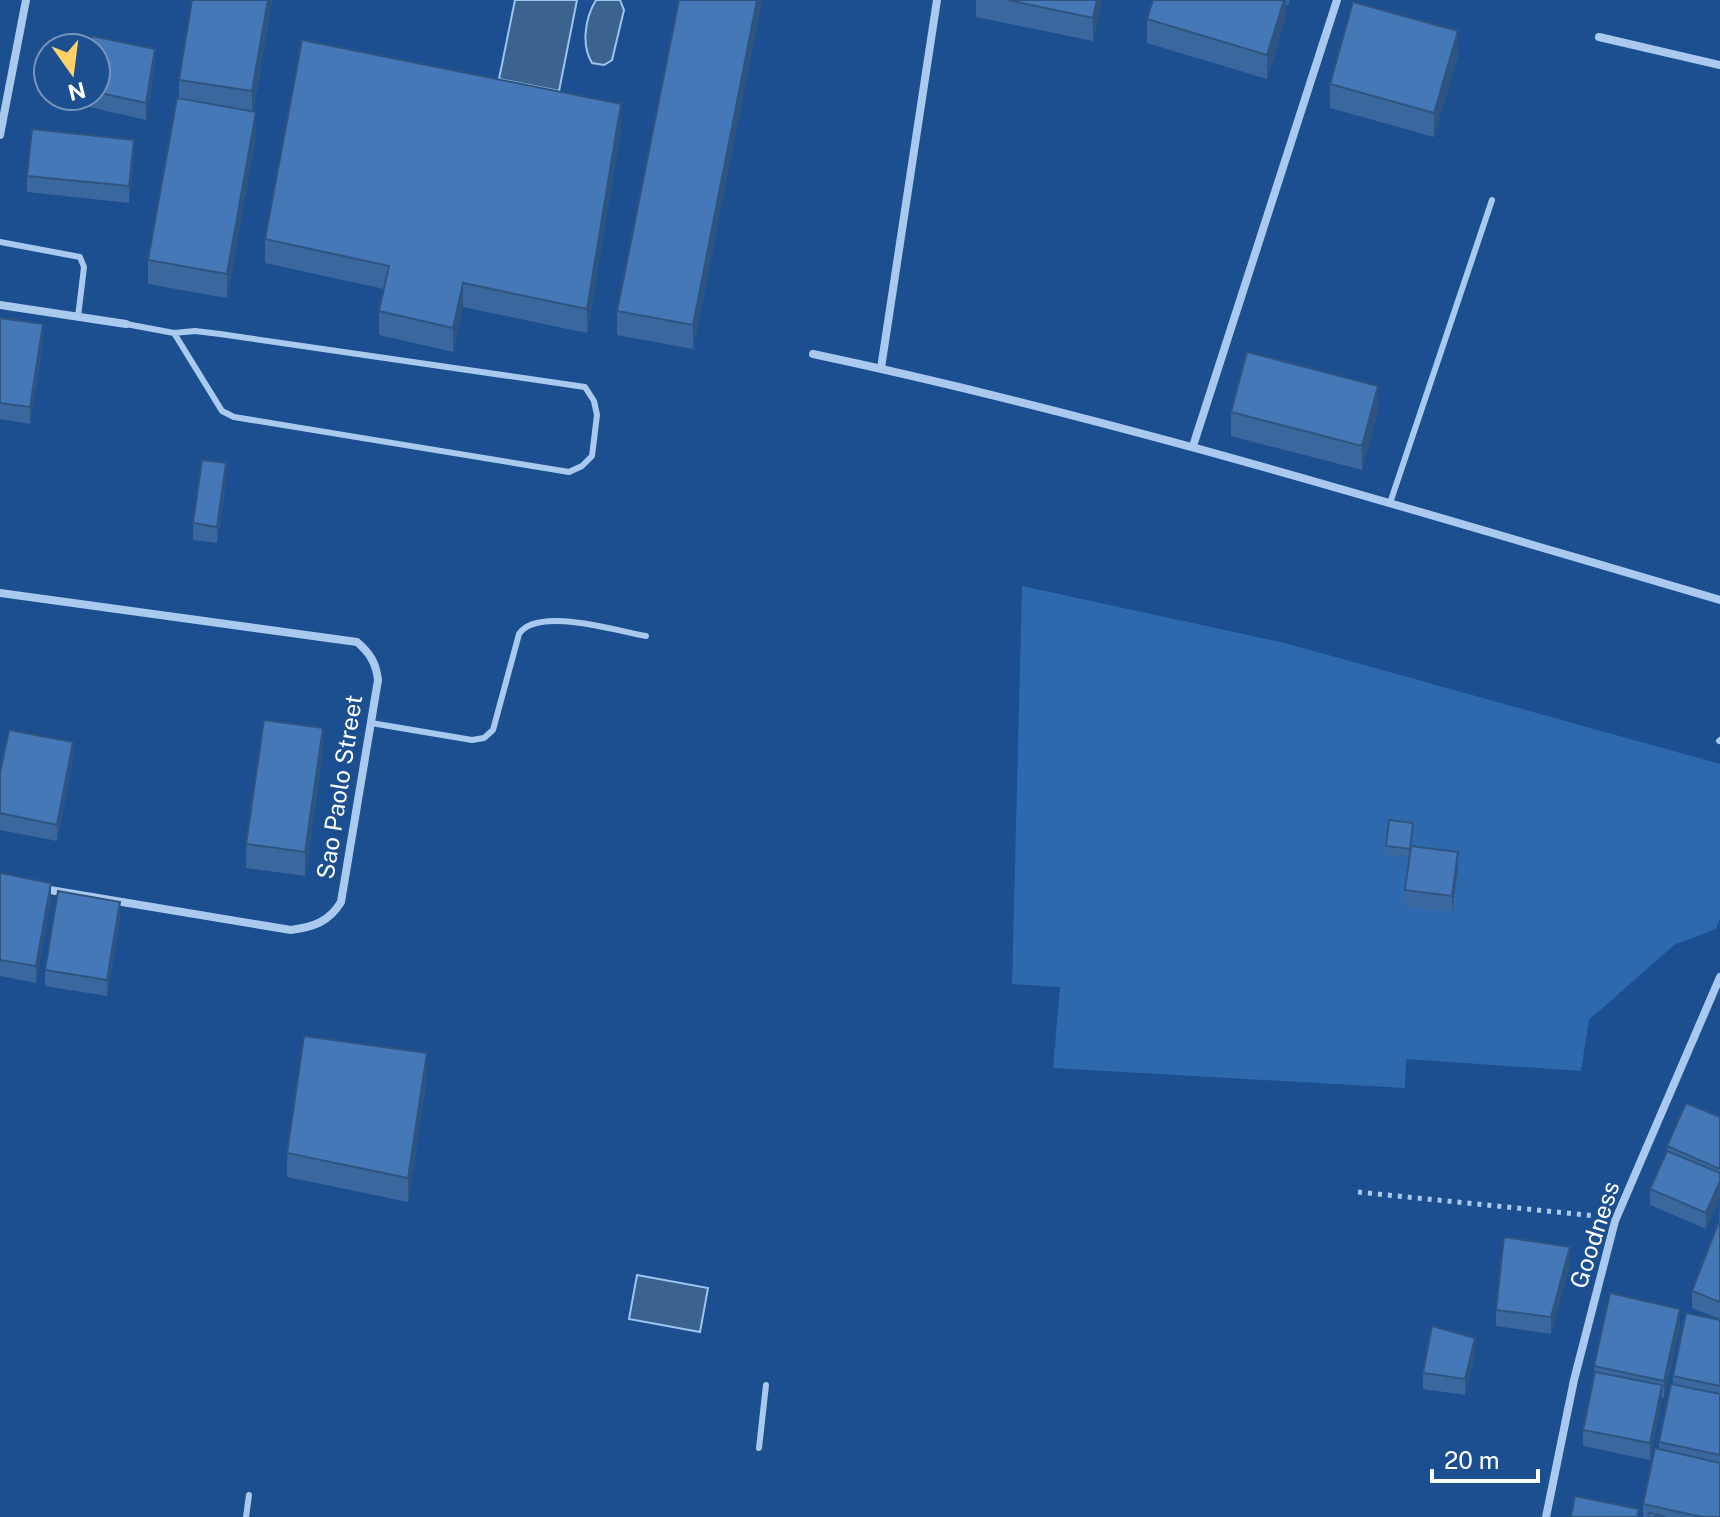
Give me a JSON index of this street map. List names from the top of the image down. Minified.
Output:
{"streets":{"street":["Sao Paolo Street","Goodness"]},"scale_bar":"20 m","north":"bottom"}
